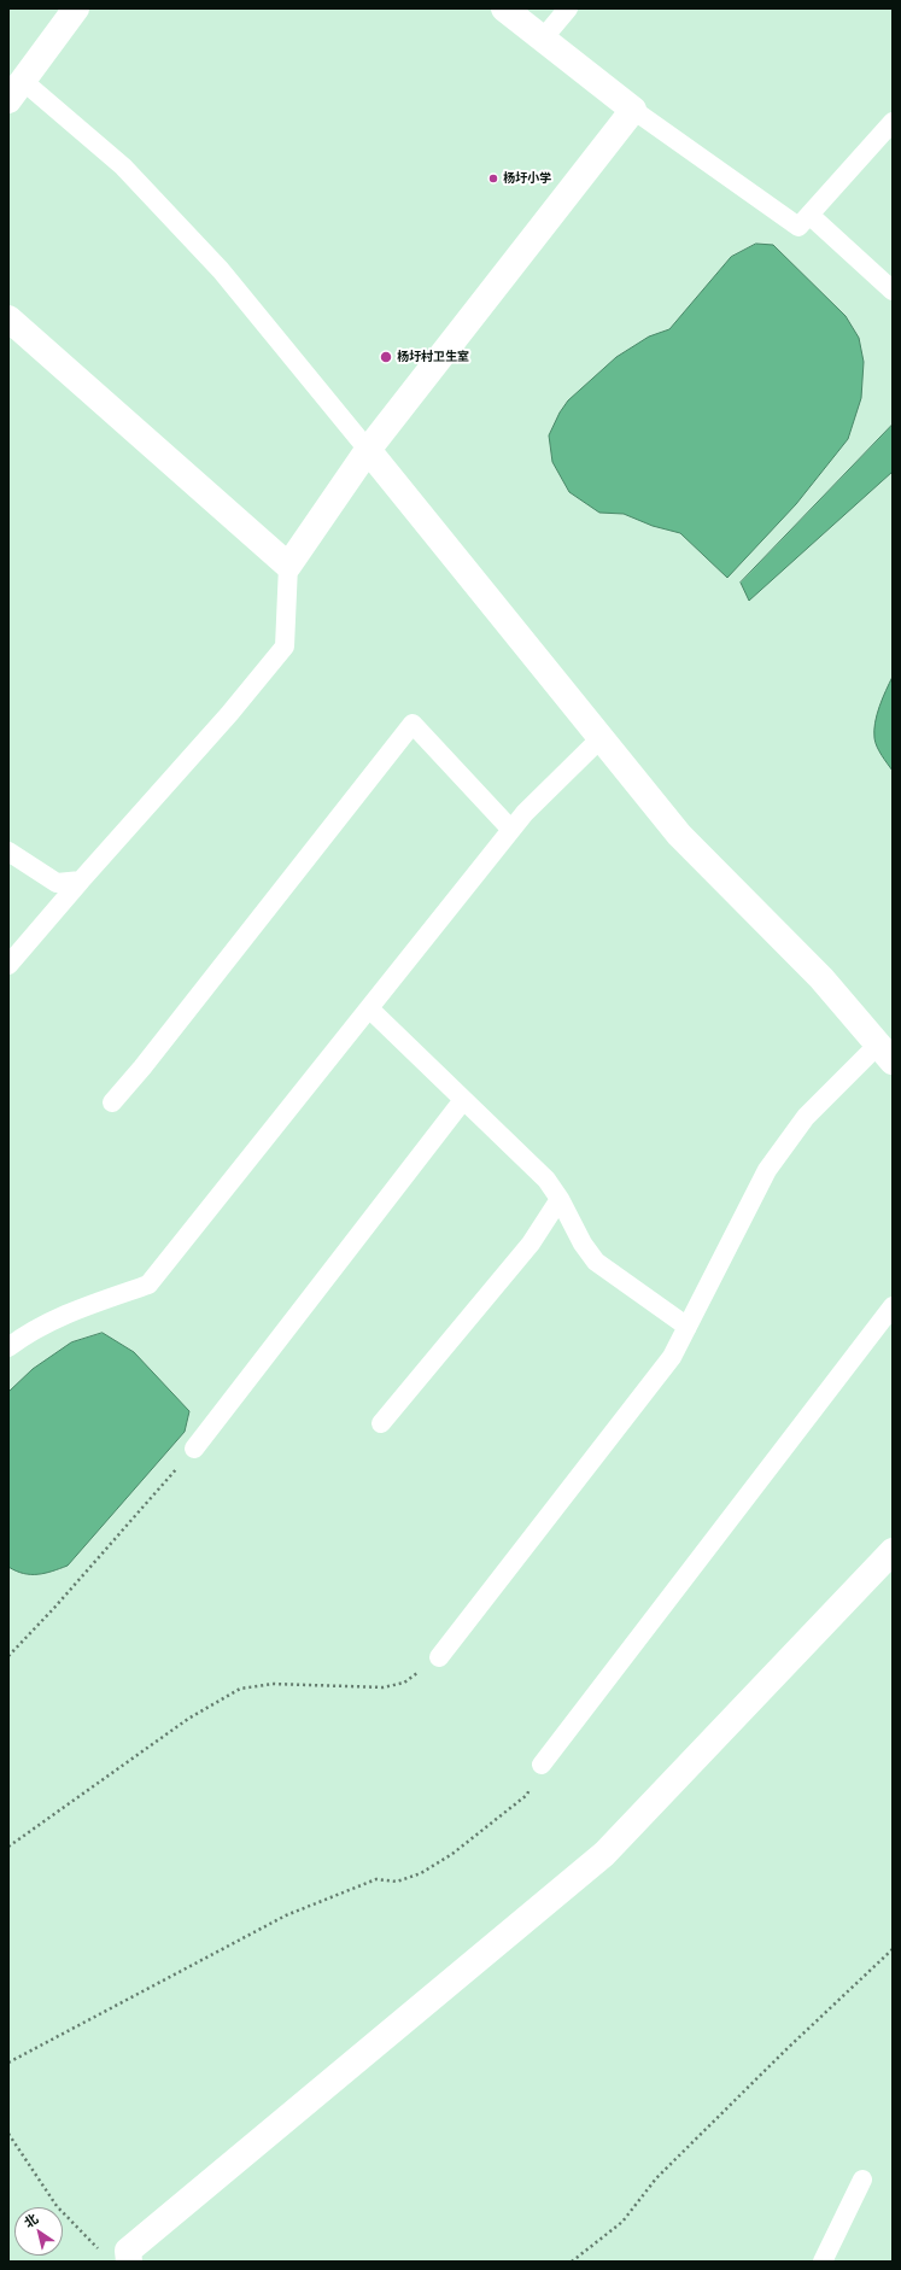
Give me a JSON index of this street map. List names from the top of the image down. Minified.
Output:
{"places":["杨圩小学","杨圩村卫生室"],"north":"top left"}
